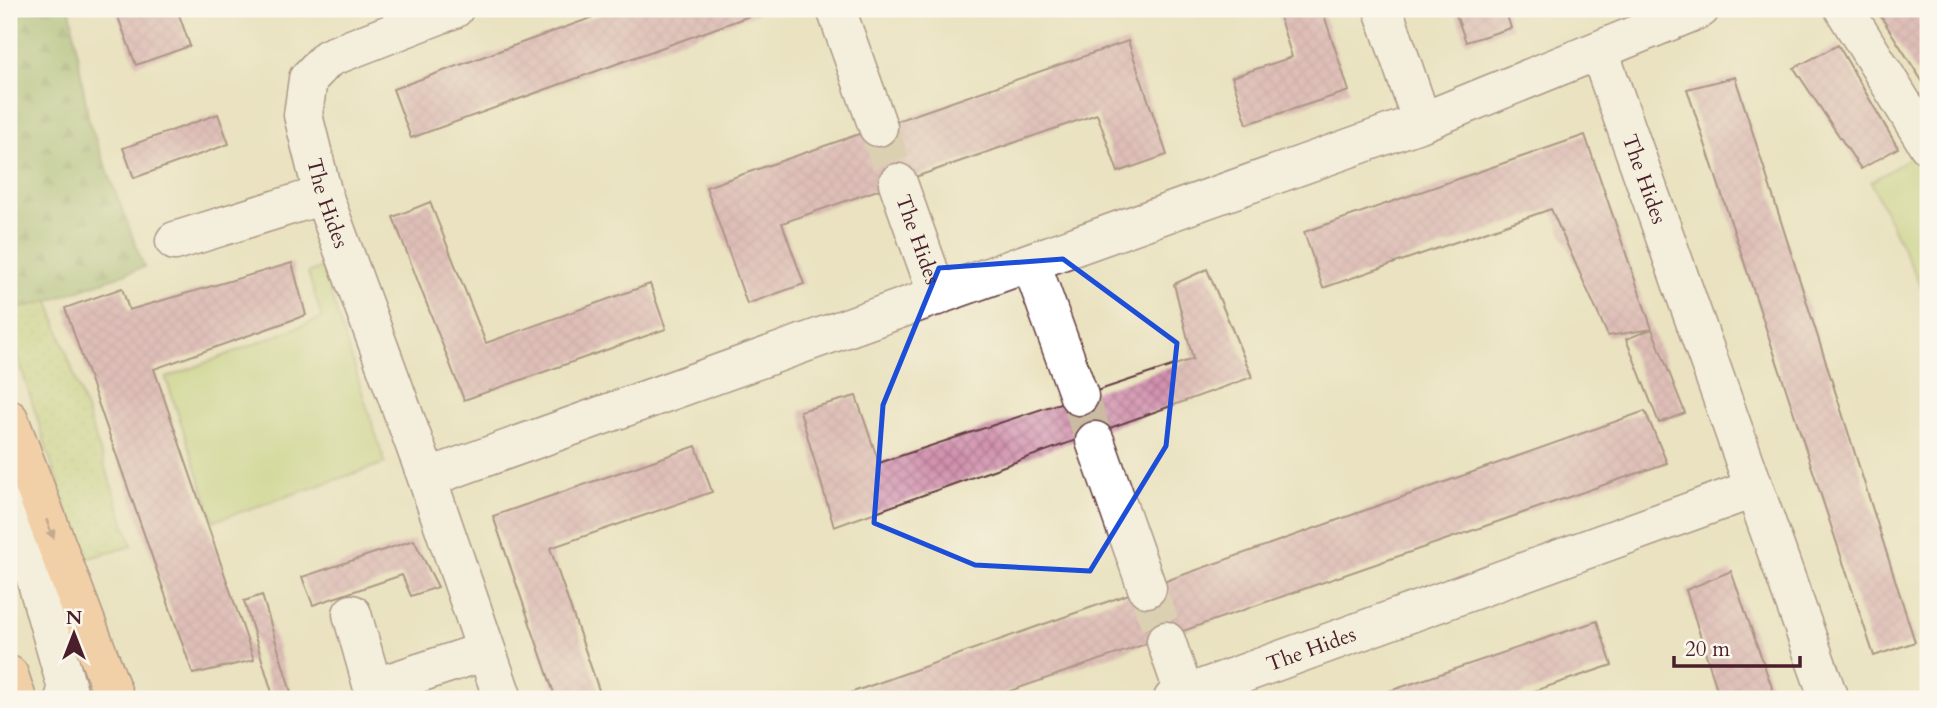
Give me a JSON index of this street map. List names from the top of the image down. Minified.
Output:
{"streets":{"street":["The Hides"]},"scale_bar":"20 m","north":"top"}
